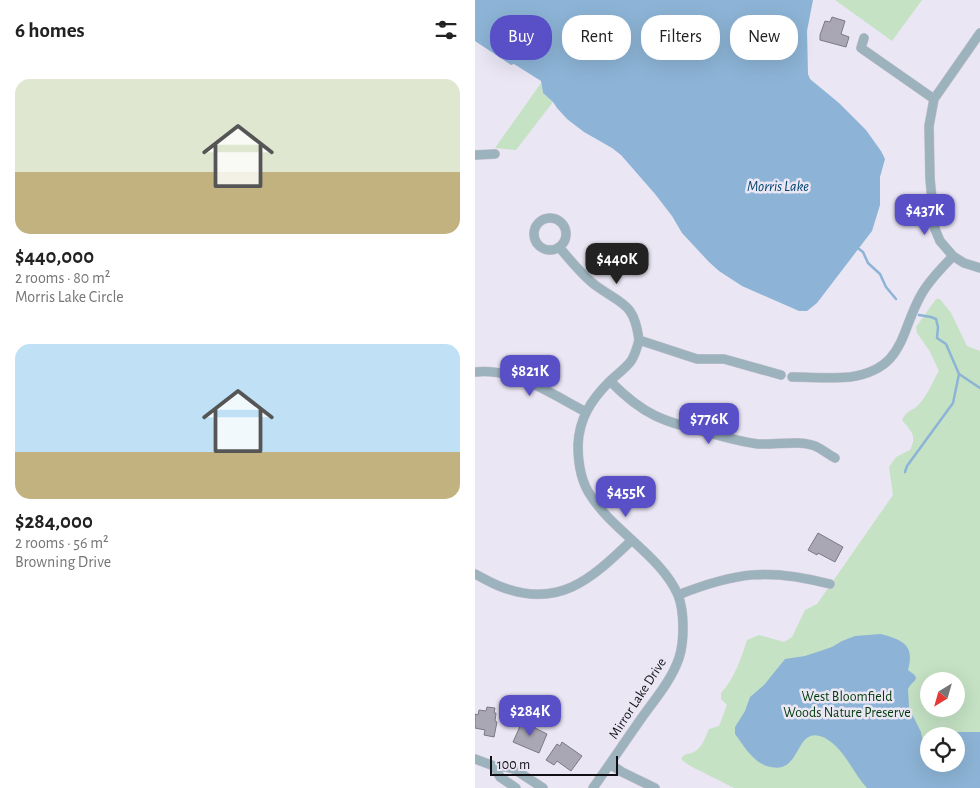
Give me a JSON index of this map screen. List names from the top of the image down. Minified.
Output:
{"streets":{"street":["Mirror Lake Drive"]},"water":["Morris Lake"],"parks":["West Bloomfield Woods Nature Preserve"],"scale_bar":"100 m","north":"bottom left","page":{"heading":"6 homes","chip":["Buy","Rent","Filters","New"],"list":[{"name":"$440,000","note":"2 rooms · 80 m² · Morris Lake Circle"},{"name":"$284,000","note":"2 rooms · 56 m² · Browning Drive"}],"price":["$437K","$440K","$821K","$776K","$455K","$284K"],"scale":"100 m"}}
